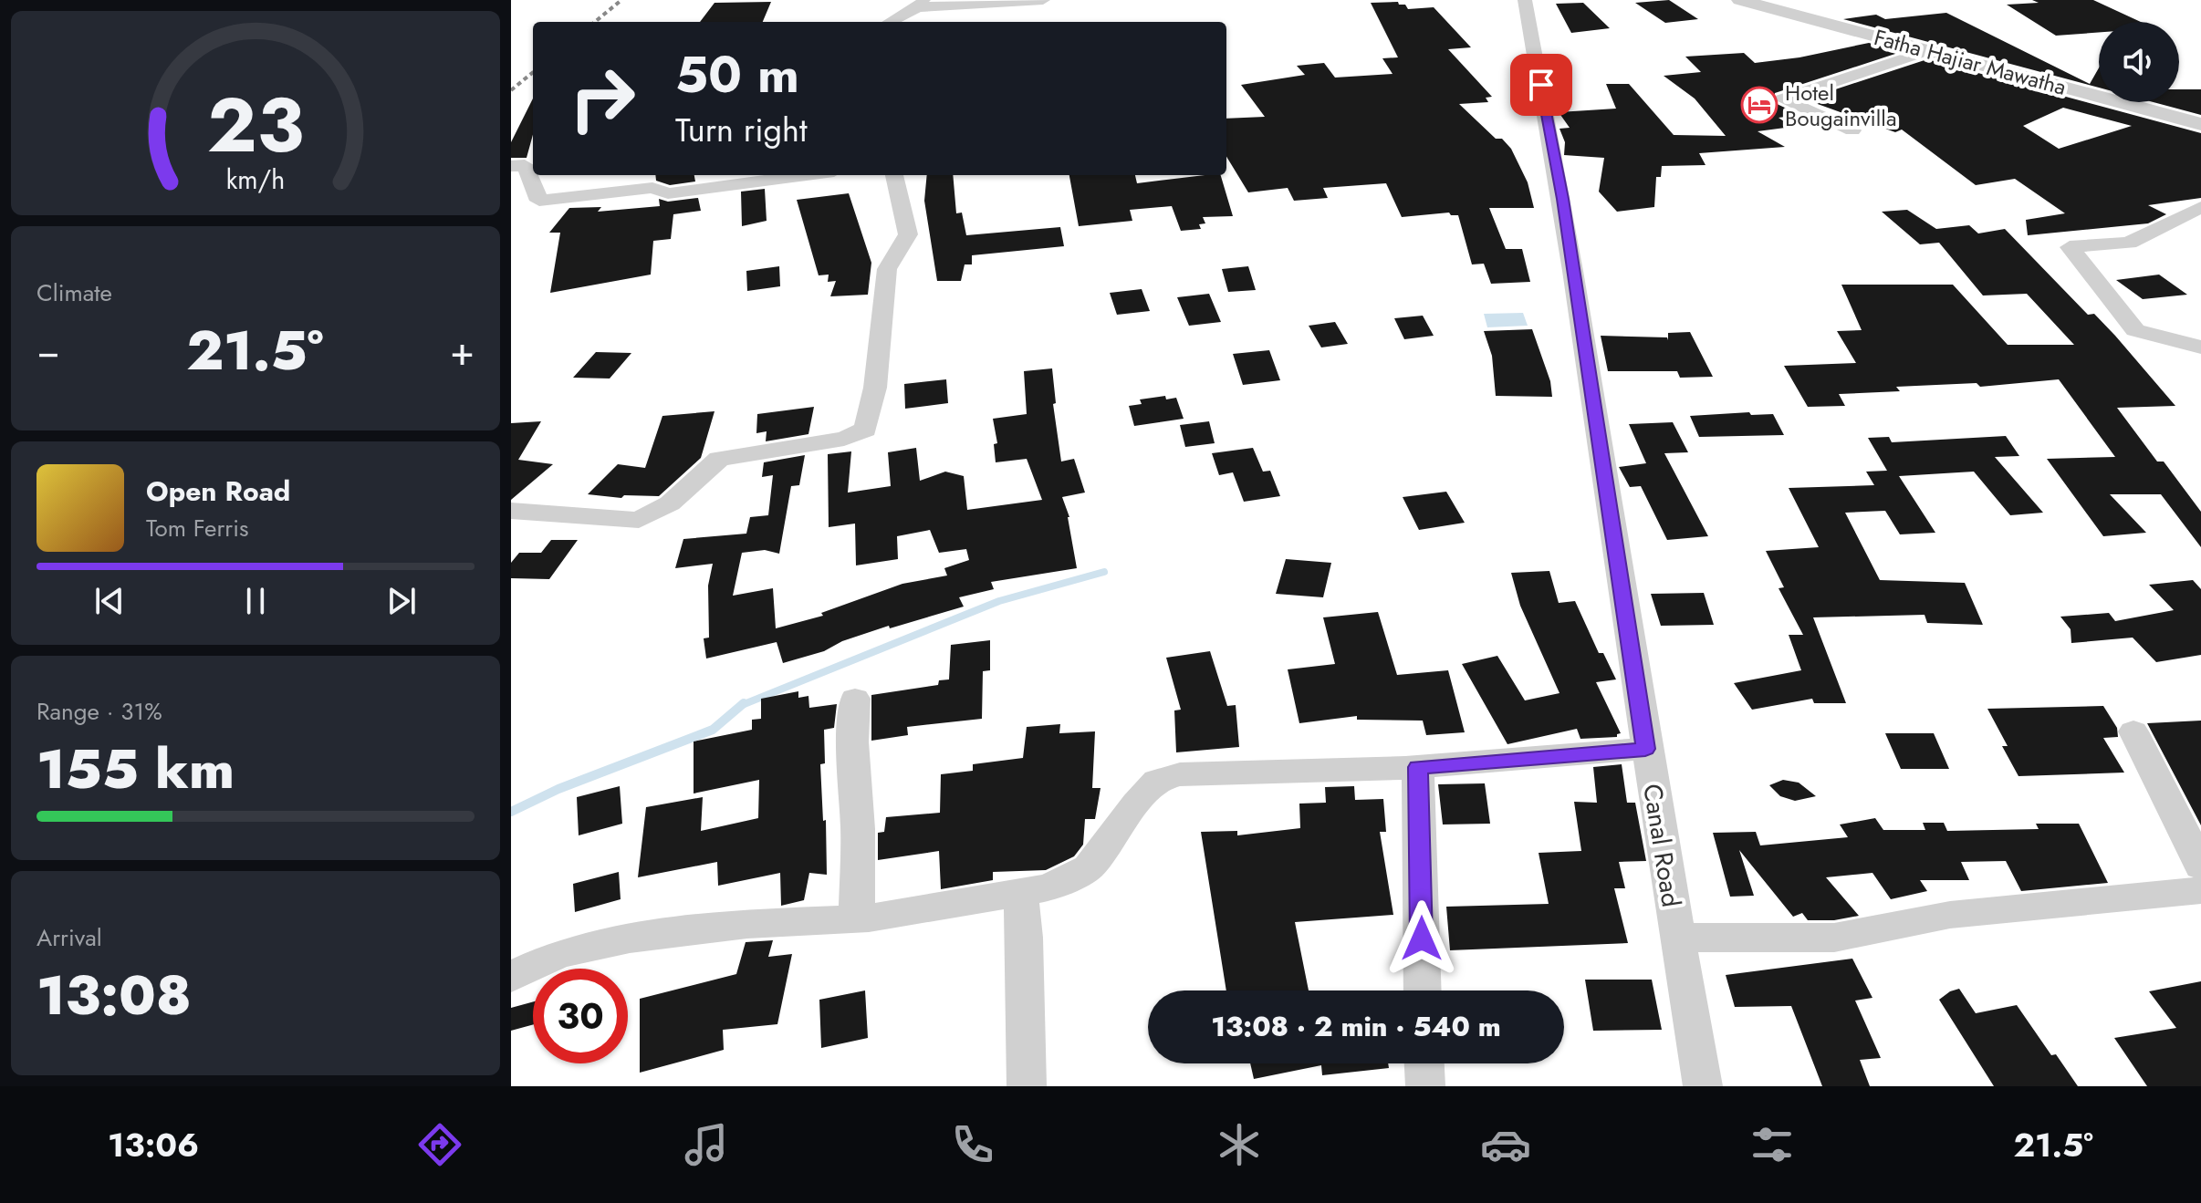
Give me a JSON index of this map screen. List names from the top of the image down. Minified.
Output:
{"streets":{"street":["Fatha Hajiar Mawatha","Canal Road"]},"places":{"hotel":["Hotel Bougainvilla"]},"page":{"turn":["50 m","Turn right"],"tile":["Climate",["Range · 31%","155 km"],["Arrival","13:08"]],"heat":["−","21.5°","+"],"song":["Open Road","Tom Ferris"],"limit":"30","trip":"13:08 · 2 min · 540 m","tabs":["13:06","21.5°"],"gauge":["23","km/h"]}}
